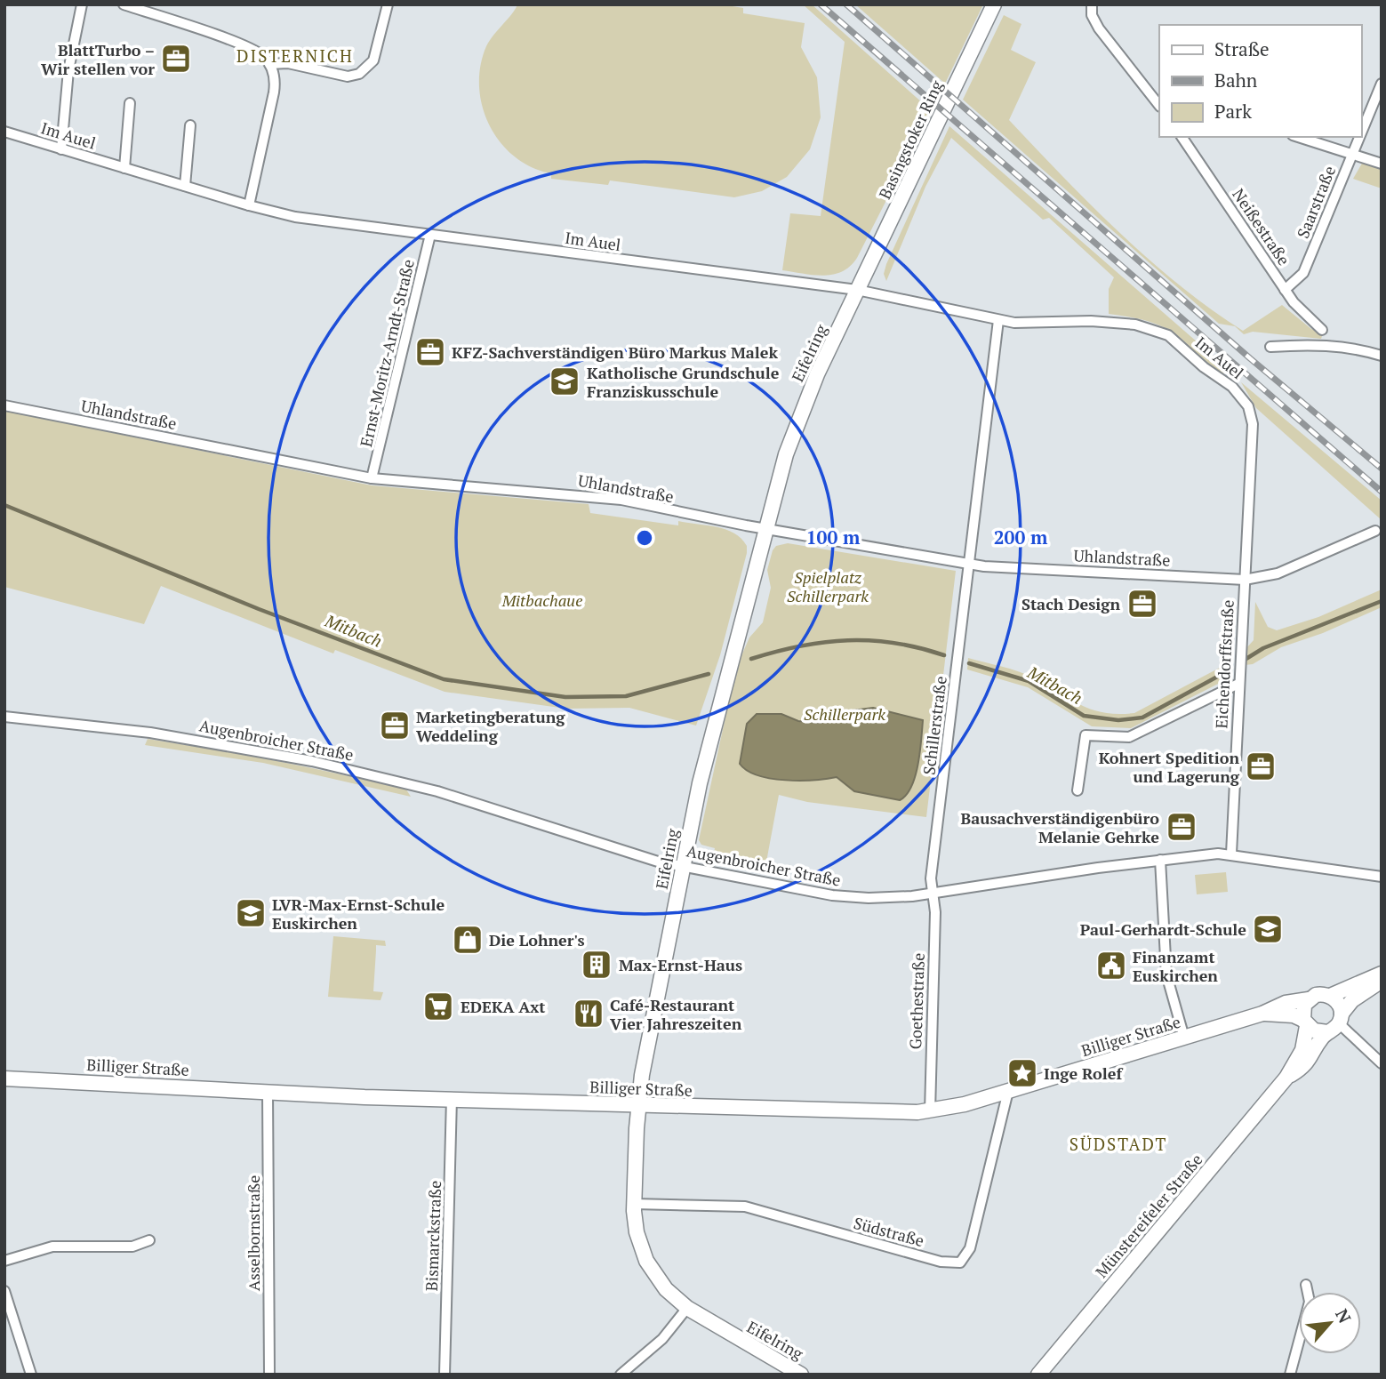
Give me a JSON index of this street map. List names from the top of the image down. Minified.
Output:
{"streets":{"street":["Im Auel","Basingstoker Ring","Saarstraße","Neißestraße","Ernst-Moritz-Arndt-Straße","Eifelring","Uhlandstraße","Eichendorffstraße","Schillerstraße","Augenbroicher Straße","Goethestraße","Billiger Straße","Münstereifeler Straße","Südstraße","Asselbornstraße","Bismarckstraße"]},"crossings":[["Im Auel","Basingstoker Ring"],["Im Auel","Ernst-Moritz-Arndt-Straße"],["Im Auel","Eifelring"],["Im Auel","Uhlandstraße"],["Im Auel","Eichendorffstraße"],["Basingstoker Ring","Eifelring"],["Saarstraße","Neißestraße"],["Ernst-Moritz-Arndt-Straße","Uhlandstraße"],["Eifelring","Uhlandstraße"],["Eifelring","Augenbroicher Straße"],["Eifelring","Billiger Straße"],["Eifelring","Südstraße"],["Uhlandstraße","Eichendorffstraße"],["Uhlandstraße","Schillerstraße"],["Eichendorffstraße","Augenbroicher Straße"],["Schillerstraße","Augenbroicher Straße"],["Schillerstraße","Goethestraße"],["Augenbroicher Straße","Goethestraße"],["Goethestraße","Billiger Straße"],["Billiger Straße","Münstereifeler Straße"],["Billiger Straße","Südstraße"],["Billiger Straße","Asselbornstraße"],["Billiger Straße","Bismarckstraße"]],"districts":["DISTERNICH","SÜDSTADT"],"water":["Mitbach"],"parks":["Spielplatz Schillerpark","Mitbachaue","Schillerpark"],"places":{"office":["BlattTurbo – Wir stellen vor","KFZ-Sachverständigen Büro Markus Malek","Stach Design","Marketingberatung Weddeling","Kohnert Spedition und Lagerung","Bausachverständigenbüro Melanie Gehrke"],"school or university":["Katholische Grundschule Franziskusschule","LVR-Max-Ernst-Schule Euskirchen","Paul-Gerhardt-Schule"],"shop":["Die Lohner's"],"building":["Max-Ernst-Haus"],"public building":["Finanzamt Euskirchen"],"supermarket":["EDEKA Axt"],"restaurant":["Café-Restaurant Vier Jahreszeiten"],"place":["Inge Rolef"]},"legend":["Straße","Bahn","Park"],"north":"top right","rings":["100 m","200 m"]}
